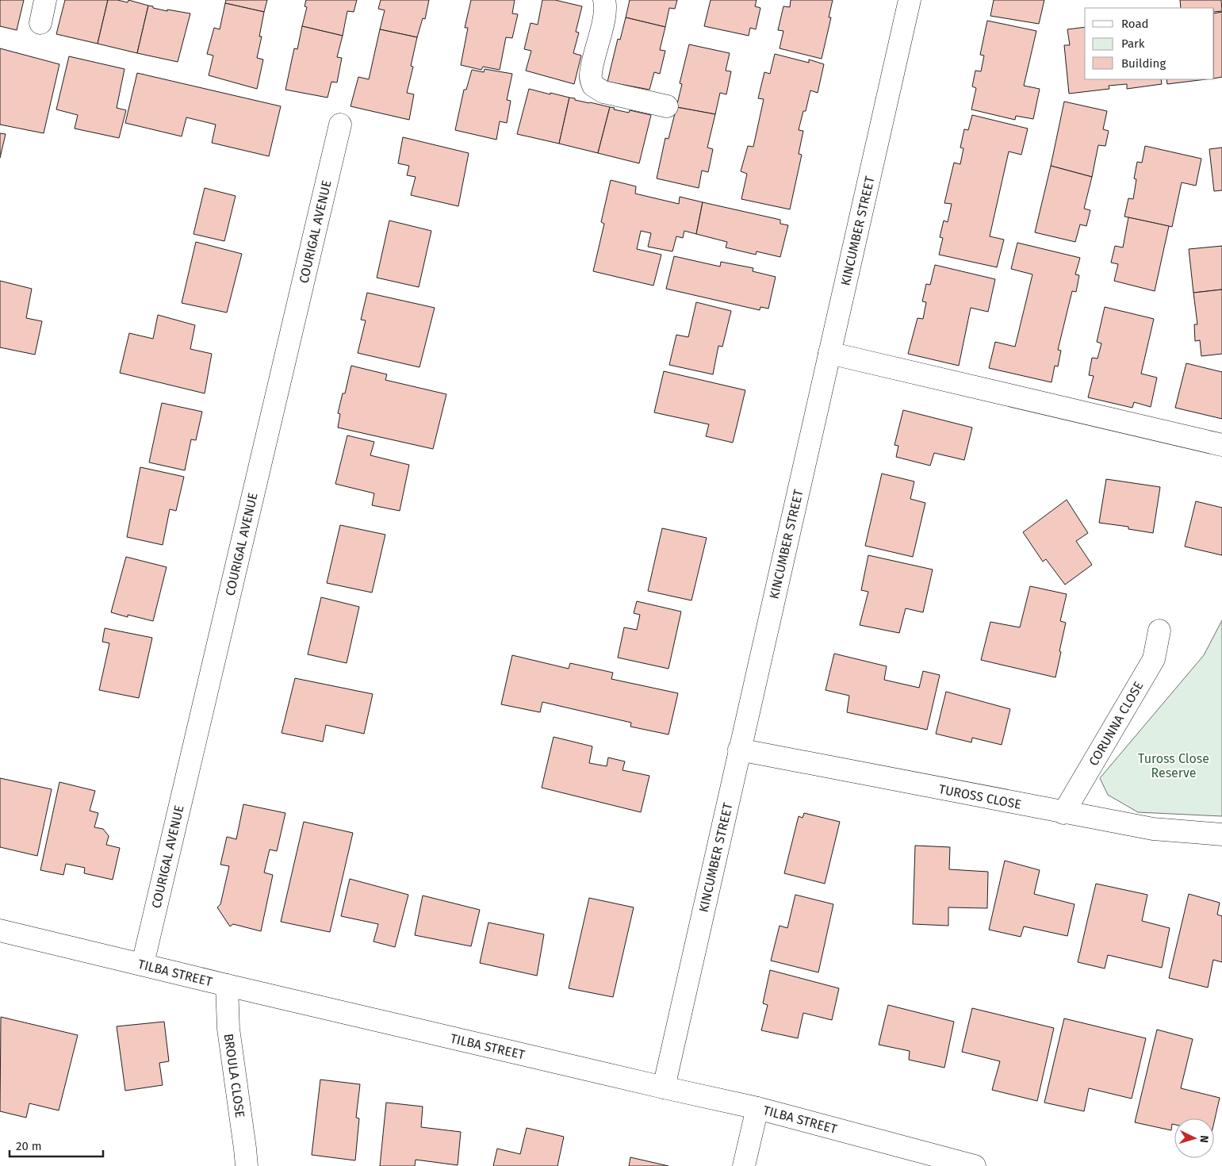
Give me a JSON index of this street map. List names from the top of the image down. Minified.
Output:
{"streets":{"street":["KINCUMBER STREET","COURIGAL AVENUE","CORUNNA CLOSE","TUROSS CLOSE","TILBA STREET","BROULA CLOSE"]},"crossings":[["KINCUMBER STREET","TUROSS CLOSE"],["KINCUMBER STREET","TILBA STREET"],["COURIGAL AVENUE","TILBA STREET"],["CORUNNA CLOSE","TUROSS CLOSE"],["TILBA STREET","BROULA CLOSE"]],"parks":["Tuross Close Reserve"],"legend":["Road","Park","Building"],"scale_bar":"20 m","north":"right"}
